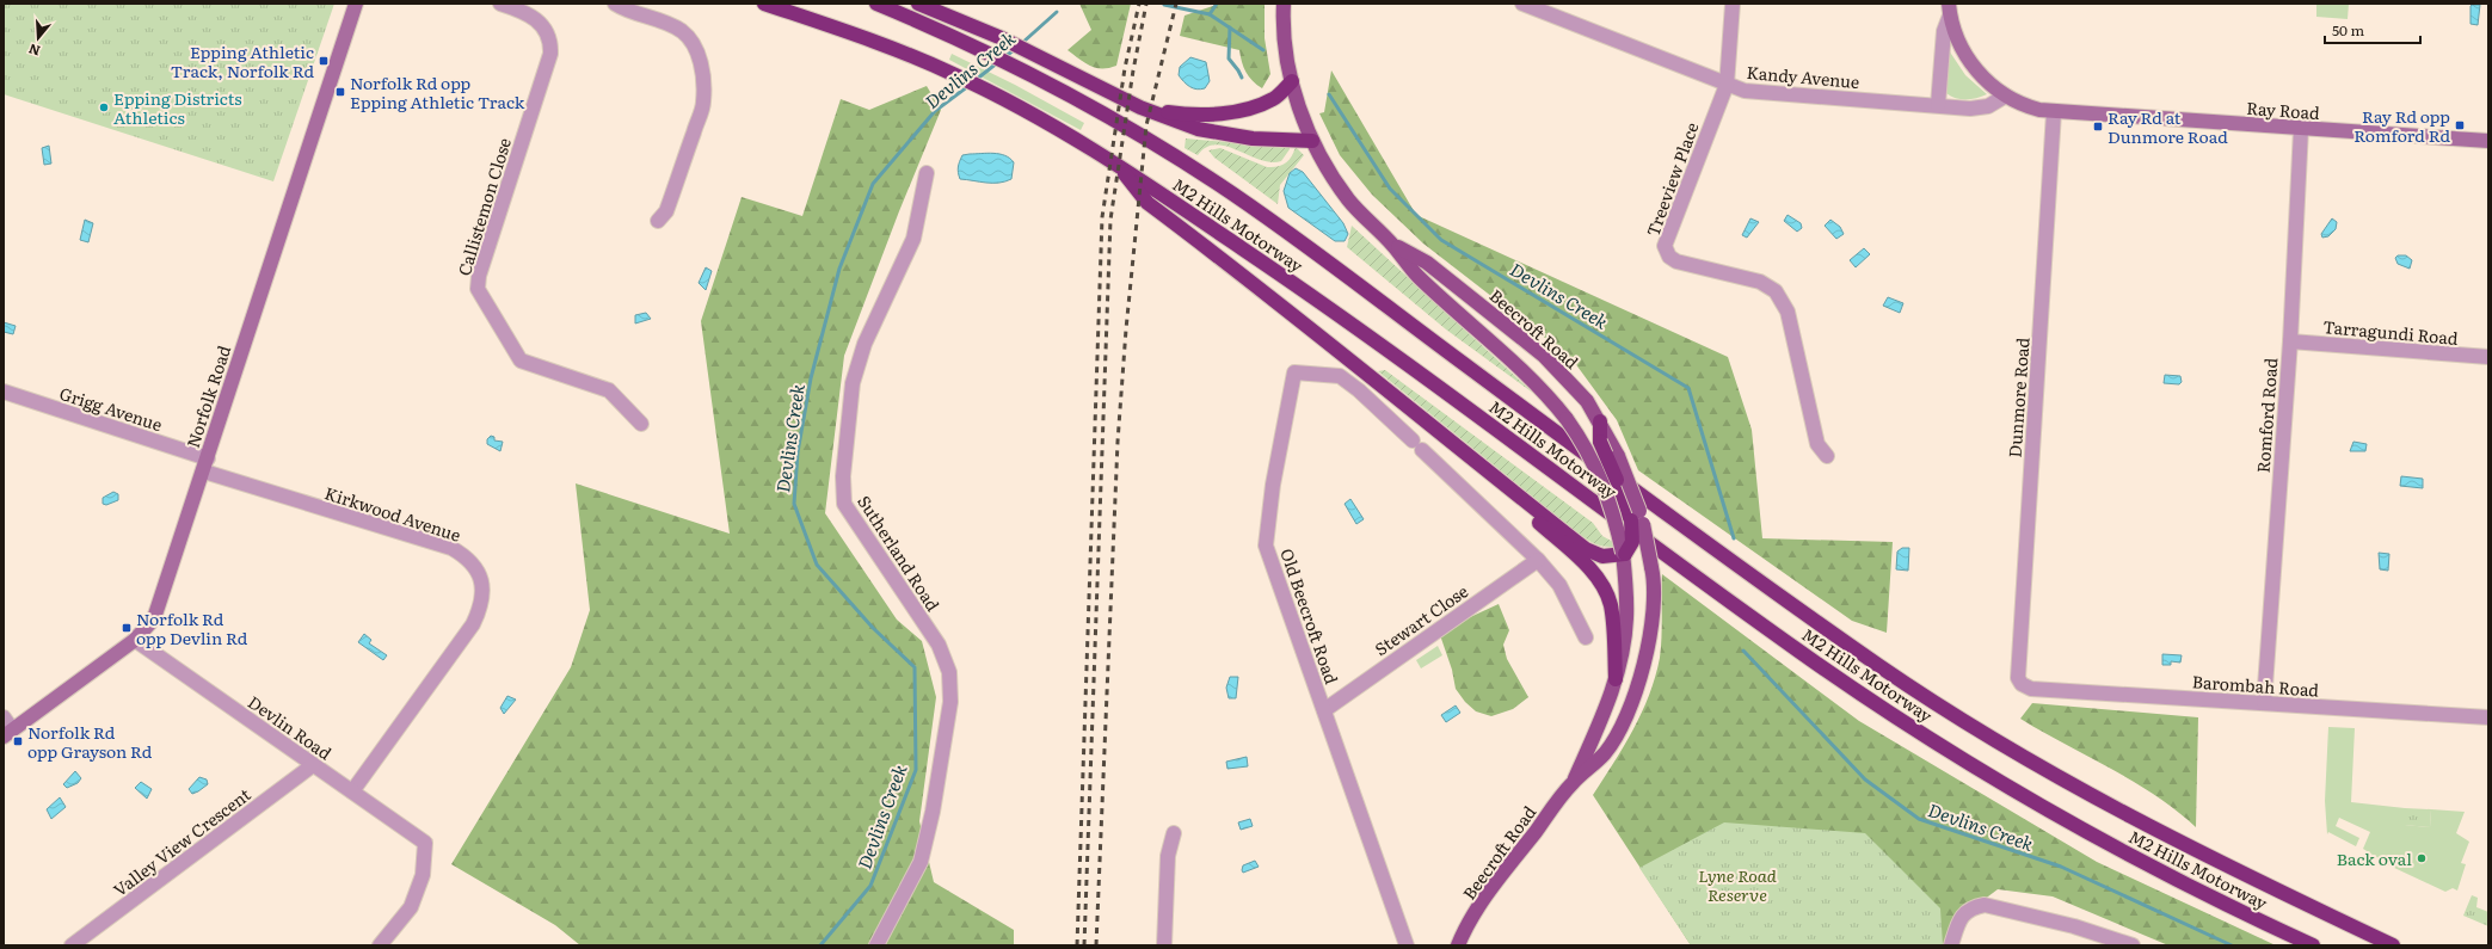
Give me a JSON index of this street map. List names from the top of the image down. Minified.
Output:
{"streets":{"highway":["M2 Hills Motorway"],"main road":["Beecroft Road"],"street":["Kandy Avenue","Ray Road","Treeview Place","Callistemon Close","Tarragundi Road","Norfolk Road","Dunmore Road","Grigg Avenue","Romford Road","Kirkwood Avenue","Sutherland Road","Old Beecroft Road","Stewart Close","Barombah Road","Devlin Road","Valley View Crescent"]},"crossings":[["Kandy Avenue","Ray Road"],["Kandy Avenue","Treeview Place"],["Ray Road","Dunmore Road"],["Ray Road","Romford Road"],["Tarragundi Road","Romford Road"],["Norfolk Road","Grigg Avenue"],["Norfolk Road","Kirkwood Avenue"],["Norfolk Road","Devlin Road"],["Dunmore Road","Barombah Road"],["Grigg Avenue","Kirkwood Avenue"],["Romford Road","Barombah Road"],["Kirkwood Avenue","Devlin Road"],["Old Beecroft Road","Stewart Close"],["Devlin Road","Valley View Crescent"]],"water":["Devlins Creek"],"parks":["Lyne Road Reserve"],"places":{"transit":["Epping Athletic Track, Norfolk Rd","Norfolk Rd opp Epping Athletic Track","Ray Rd opp Romford Rd","Ray Rd at Dunmore Road","Norfolk Rd opp Devlin Rd","Norfolk Rd opp Grayson Rd"],"other":["Epping Districts Athletics","Back oval"]},"scale_bar":"50 m","north":"bottom"}
